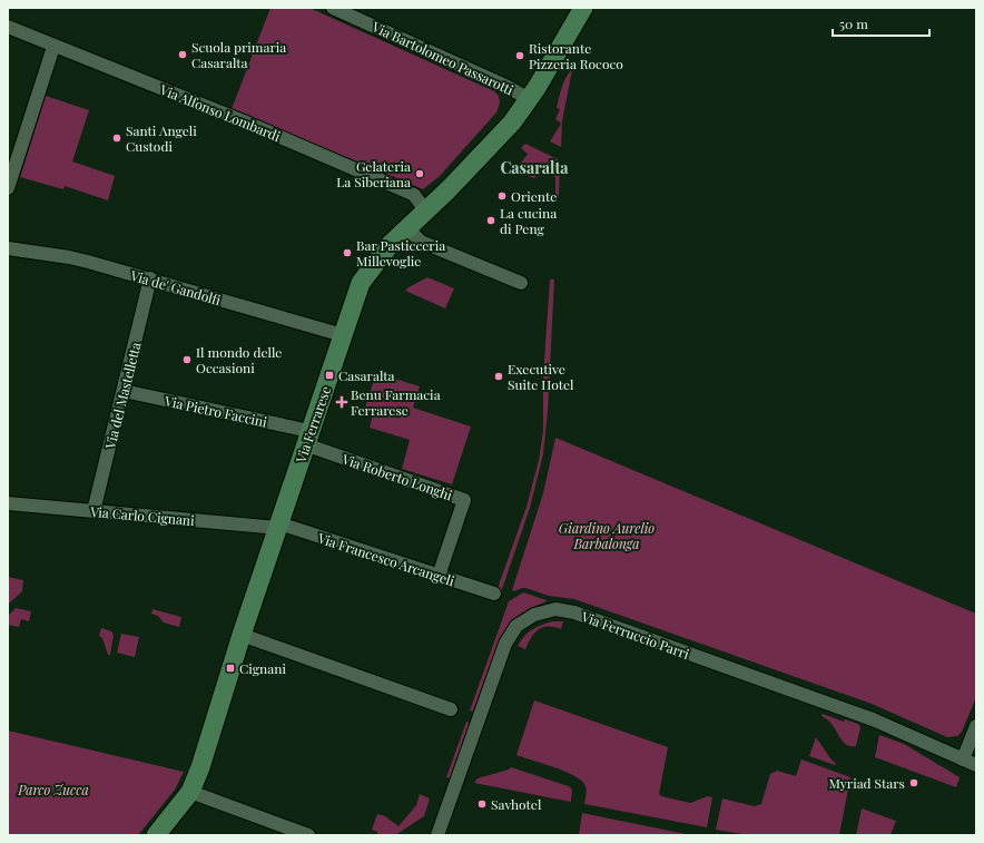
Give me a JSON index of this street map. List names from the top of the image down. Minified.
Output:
{"streets":{"main road":["Via Ferrarese"],"street":["Via Bartolomeo Passarotti","Via Alfonso Lombardi","Via de' Gandolfi","Via del Mastelletta","Via Pietro Faccini","Via Roberto Longhi","Via Carlo Cignani","Via Francesco Arcangeli","Via Ferruccio Parri"]},"crossings":[["Via Bartolomeo Passarotti","Via Ferrarese"],["Via Alfonso Lombardi","Via Ferrarese"],["Via de' Gandolfi","Via del Mastelletta"],["Via de' Gandolfi","Via Ferrarese"],["Via del Mastelletta","Via Pietro Faccini"],["Via del Mastelletta","Via Carlo Cignani"],["Via Pietro Faccini","Via Ferrarese"],["Via Pietro Faccini","Via Roberto Longhi"],["Via Ferrarese","Via Roberto Longhi"],["Via Ferrarese","Via Carlo Cignani"],["Via Ferrarese","Via Francesco Arcangeli"],["Via Roberto Longhi","Via Francesco Arcangeli"],["Via Carlo Cignani","Via Francesco Arcangeli"]],"districts":["Casaralta"],"parks":["Giardino Aurelio Barbalonga","Parco Zucca"],"places":{"other":["Scuola primaria Casaralta","Ristorante Pizzeria Rococo","Santi Angeli Custodi","Gelateria La Siberiana","Oriente","La cucina di Peng","Bar Pasticceria Millevoglie","Il mondo delle Occasioni","Executive Suite Hotel","Myriad Stars","Savhotel"],"transit":["Casaralta","Cignani"],"health":["Benu Farmacia Ferrarese"]},"scale_bar":"50 m"}
